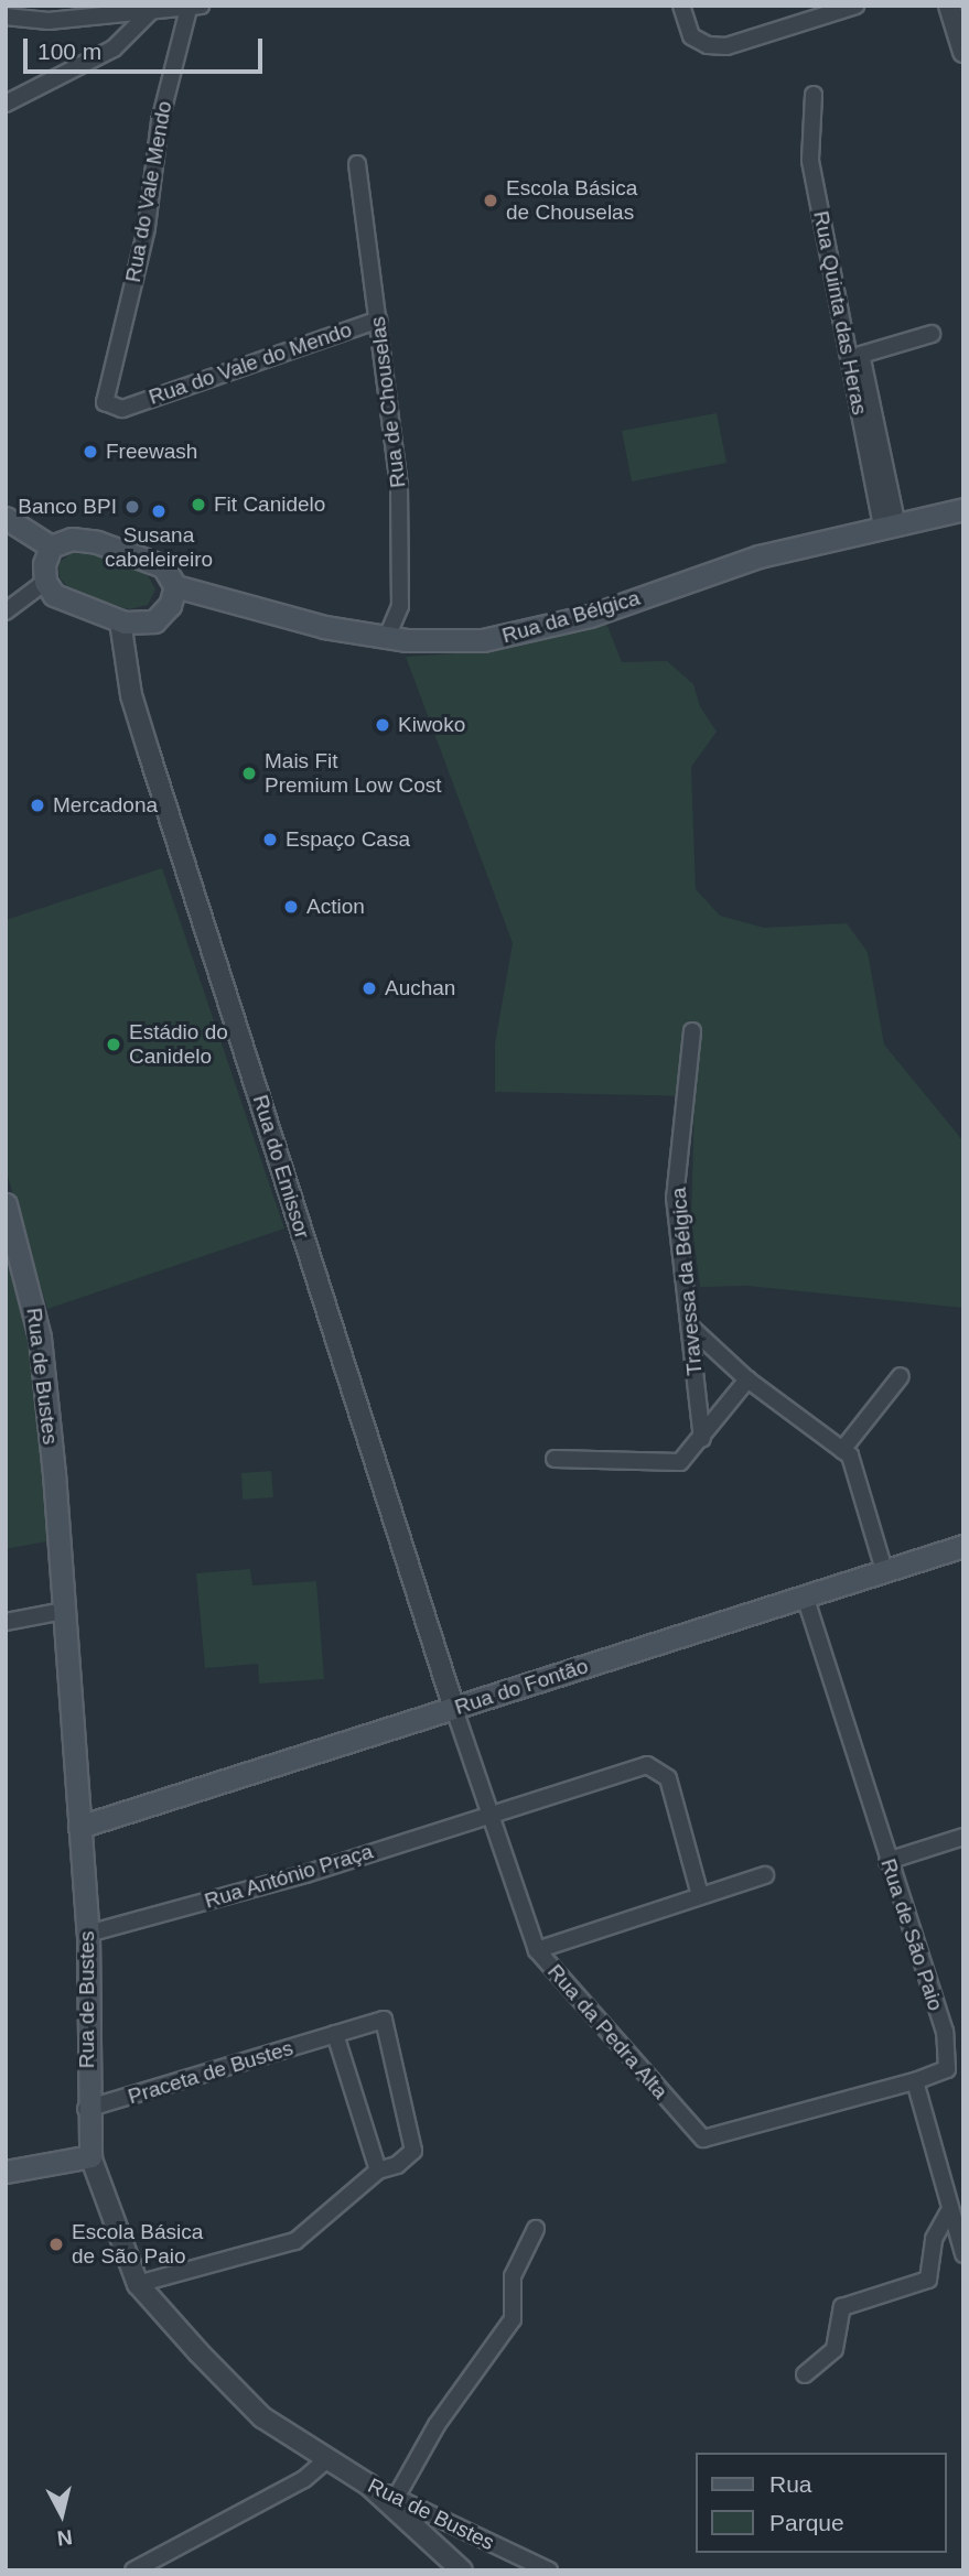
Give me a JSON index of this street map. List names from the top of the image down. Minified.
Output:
{"streets":{"main road":["Rua da Bélgica","Rua de Bustes","Rua do Fontão"],"street":["Rua do Vale Mendo","Rua Quinta das Heras","Rua do Vale do Mendo","Rua de Chouselas","Rua do Emissor","Travessa da Bélgica","Rua António Praça","Rua de São Paio","Rua da Pedra Alta","Praceta de Bustes"]},"crossings":[["Rua do Vale Mendo","Rua do Vale do Mendo"],["Rua Quinta das Heras","Rua da Bélgica"],["Rua do Vale do Mendo","Rua de Chouselas"],["Rua de Chouselas","Rua da Bélgica"],["Rua do Emissor","Rua do Fontão"],["Rua do Emissor","Rua da Pedra Alta"],["Rua de Bustes","Rua do Fontão"],["Rua de Bustes","Rua António Praça"],["Rua de Bustes","Praceta de Bustes"],["Rua do Fontão","Rua de São Paio"],["Rua do Fontão","Rua da Pedra Alta"],["Rua António Praça","Rua da Pedra Alta"],["Rua de São Paio","Rua da Pedra Alta"]],"places":["Escola Básica de Chouselas","Freewash","Fit Canidelo","Banco BPI","Susana cabeleireiro","Kiwoko","Mais Fit Premium Low Cost","Mercadona","Espaço Casa","Action","Auchan","Estádio do Canidelo","Escola Básica de São Paio"],"legend":["Rua","Parque"],"scale_bar":"100 m","north":"bottom"}
